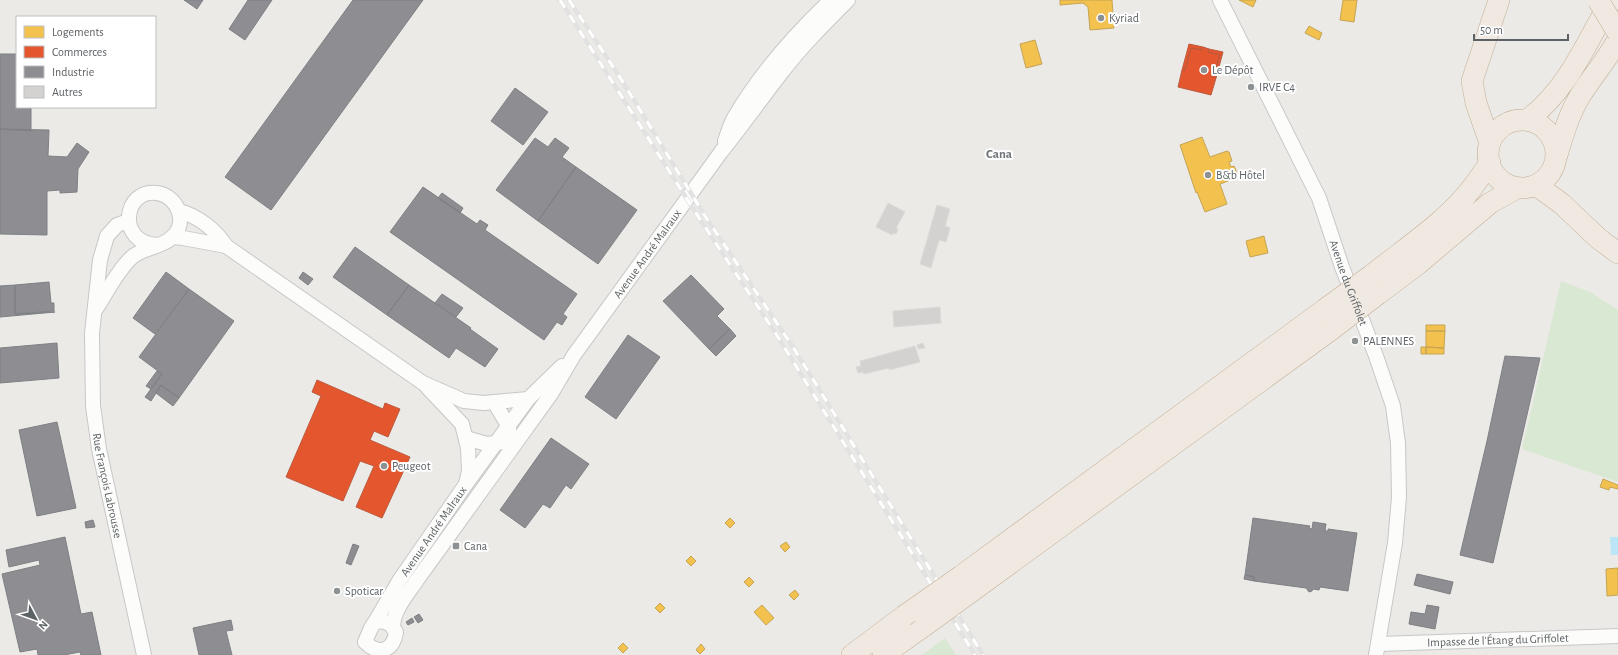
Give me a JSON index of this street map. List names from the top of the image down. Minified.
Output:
{"streets":{"street":["Avenue André Malraux","Avenue du Griffolet","Rue François Labrousse","Impasse de l'Étang du Griffolet"]},"crossings":[["Avenue du Griffolet","Impasse de l'Étang du Griffolet"]],"districts":["Cana"],"places":{"other":["Kyriad","Le Dépôt","IRVE C4","B&b Hôtel","PALENNES","Peugeot","Spoticar"],"transit":["Cana"]},"legend":["Logements","Commerces","Industrie","Autres"],"scale_bar":"50 m","north":"bottom right"}
